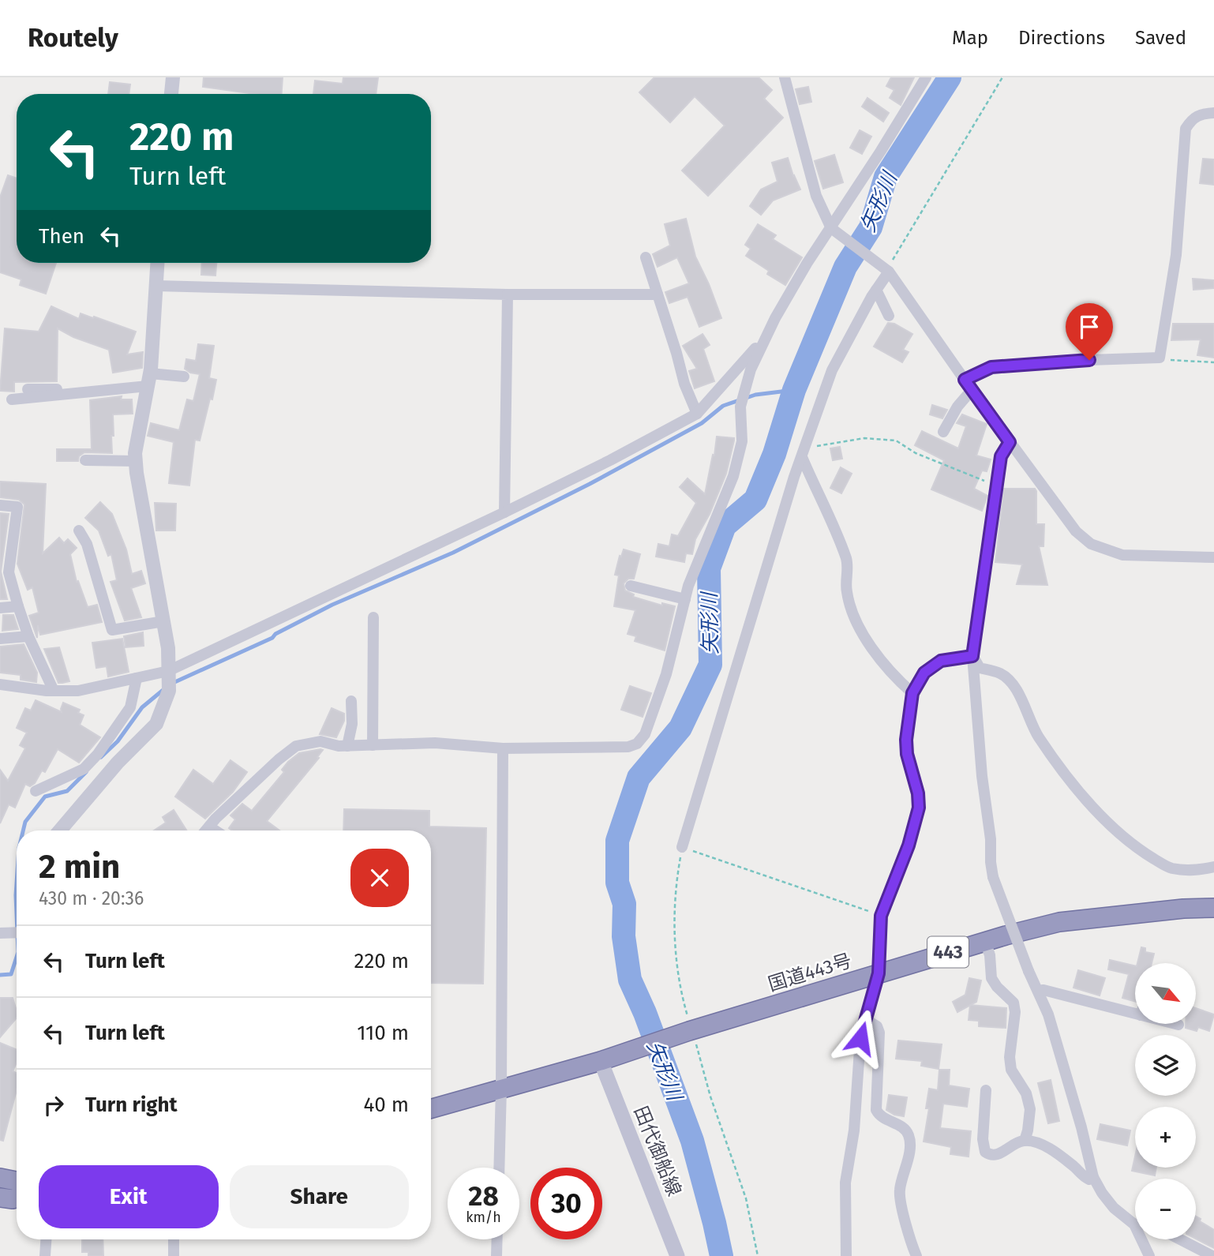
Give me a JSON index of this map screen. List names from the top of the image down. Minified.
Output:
{"streets":{"highway":["443","国道443号"],"main road":["田代御船線"]},"crossings":[["国道443号","田代御船線"]],"water":["矢形川"],"north":"bottom right","page":{"header":"Routely","nav":["Map","Directions","Saved"],"turn":["220 m","Turn left"],"then":"Then","heading":["2 min","430 m · 20:36"],"list":[{"name":"Turn left","value":"220 m"},{"name":"Turn left","value":"110 m"},{"name":"Turn right","value":"40 m"}],"map_buttons":["+","−"],"buttons":["Exit","Share"],"speed":"28 km/h","limit":"30"}}
